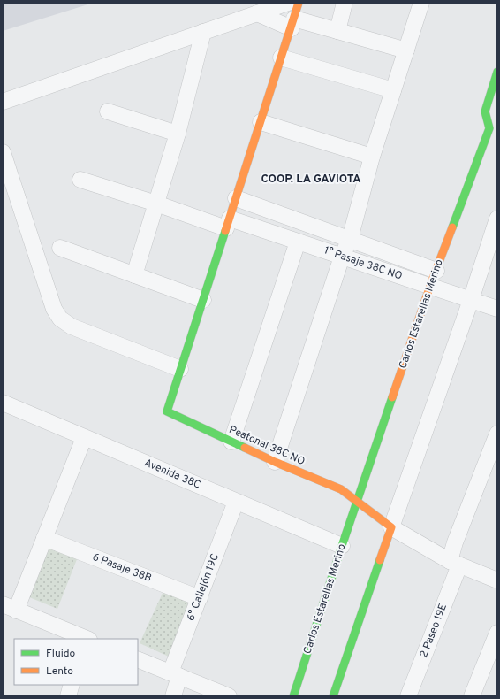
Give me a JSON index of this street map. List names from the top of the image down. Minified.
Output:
{"streets":{"street":["1° Pasaje 38C NO","Carlos Estarellas Merino","Peatonal 38C NO","Avenida 38C","6 Pasaje 38B","6° Callejón 19C","2 Paseo 19E"]},"crossings":[["1° Pasaje 38C NO","Carlos Estarellas Merino"],["Carlos Estarellas Merino","Peatonal 38C NO"],["Carlos Estarellas Merino","Avenida 38C"],["Avenida 38C","6° Callejón 19C"],["6 Pasaje 38B","6° Callejón 19C"]],"districts":["COOP. LA GAVIOTA"],"legend":["Fluido","Lento"]}
